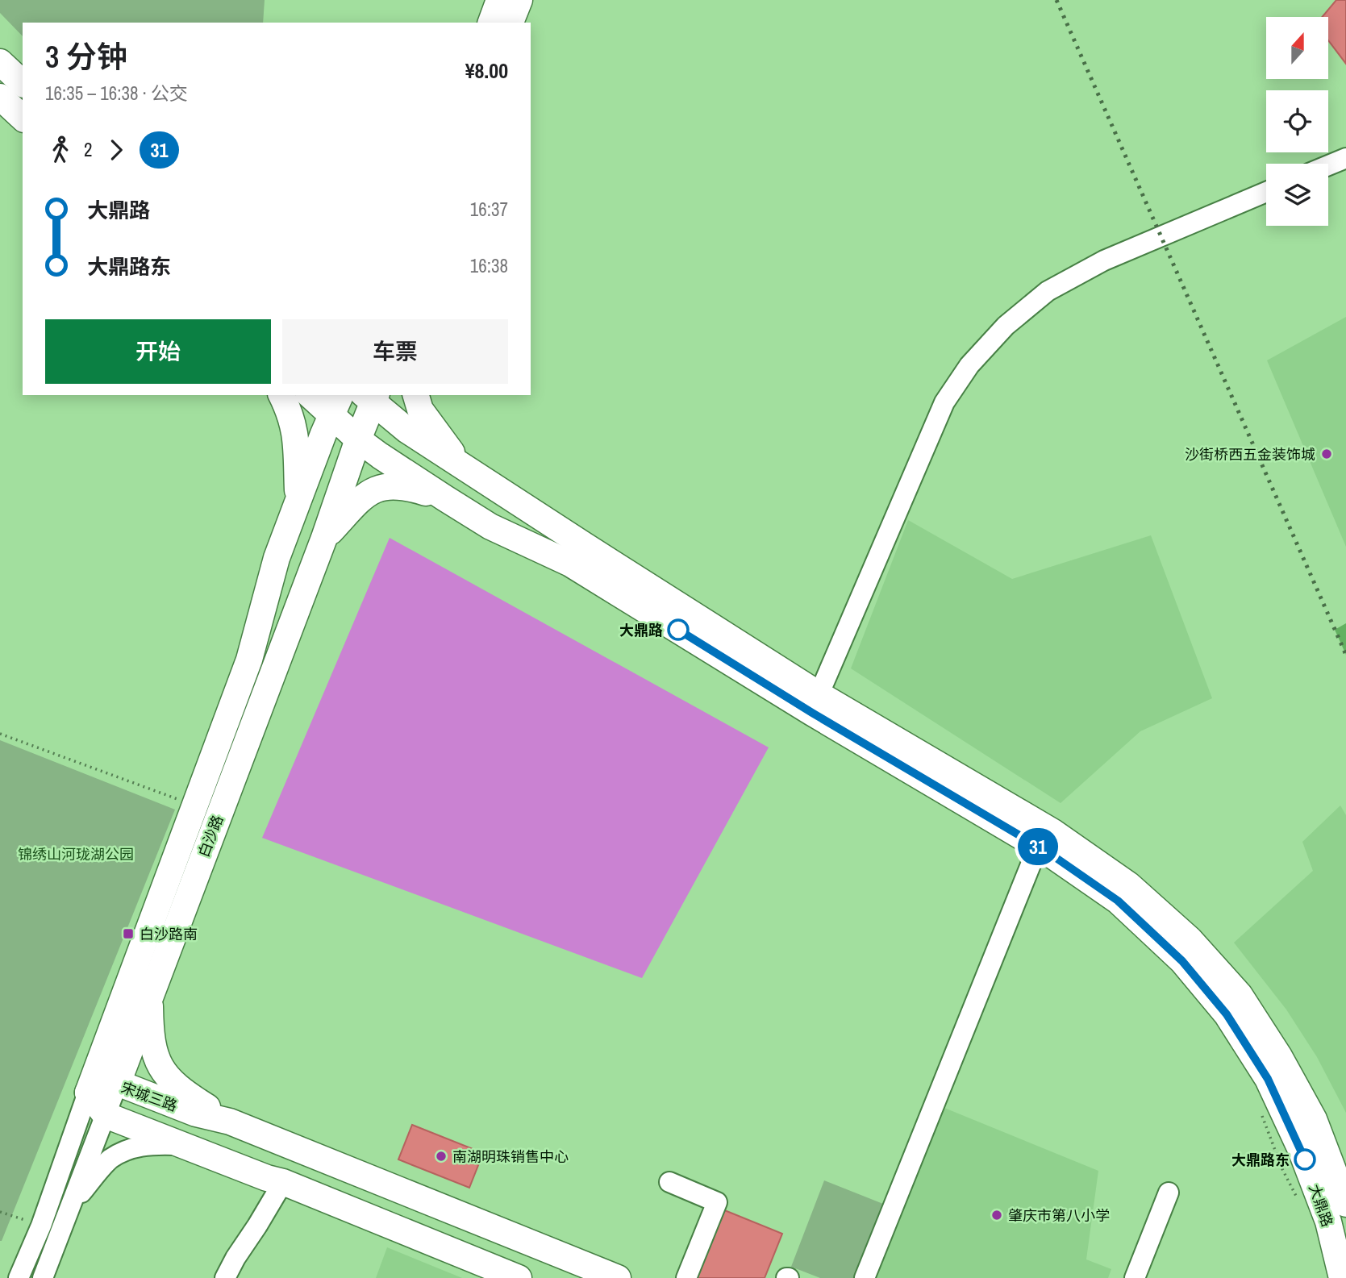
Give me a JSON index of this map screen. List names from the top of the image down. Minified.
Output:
{"streets":{"main road":["白沙路","宋城三路","大鼎路"]},"crossings":[["白沙路","宋城三路"],["白沙路","大鼎路"]],"parks":["锦绣山河珑湖公园"],"places":{"other":["沙街桥西五金装饰城","大鼎路","南湖明珠销售中心","大鼎路东","肇庆市第八小学"],"transit":["白沙路南"]},"lines":["bus line 31"],"north":"top","page":{"on_map":"31","heading":["3 分钟","16:35 – 16:38 · 公交","¥8.00"],"legs":["2","31"],"list":[{"name":"大鼎路","value":"16:37"},{"name":"大鼎路东","value":"16:38"}],"buttons":["开始","车票"]}}
